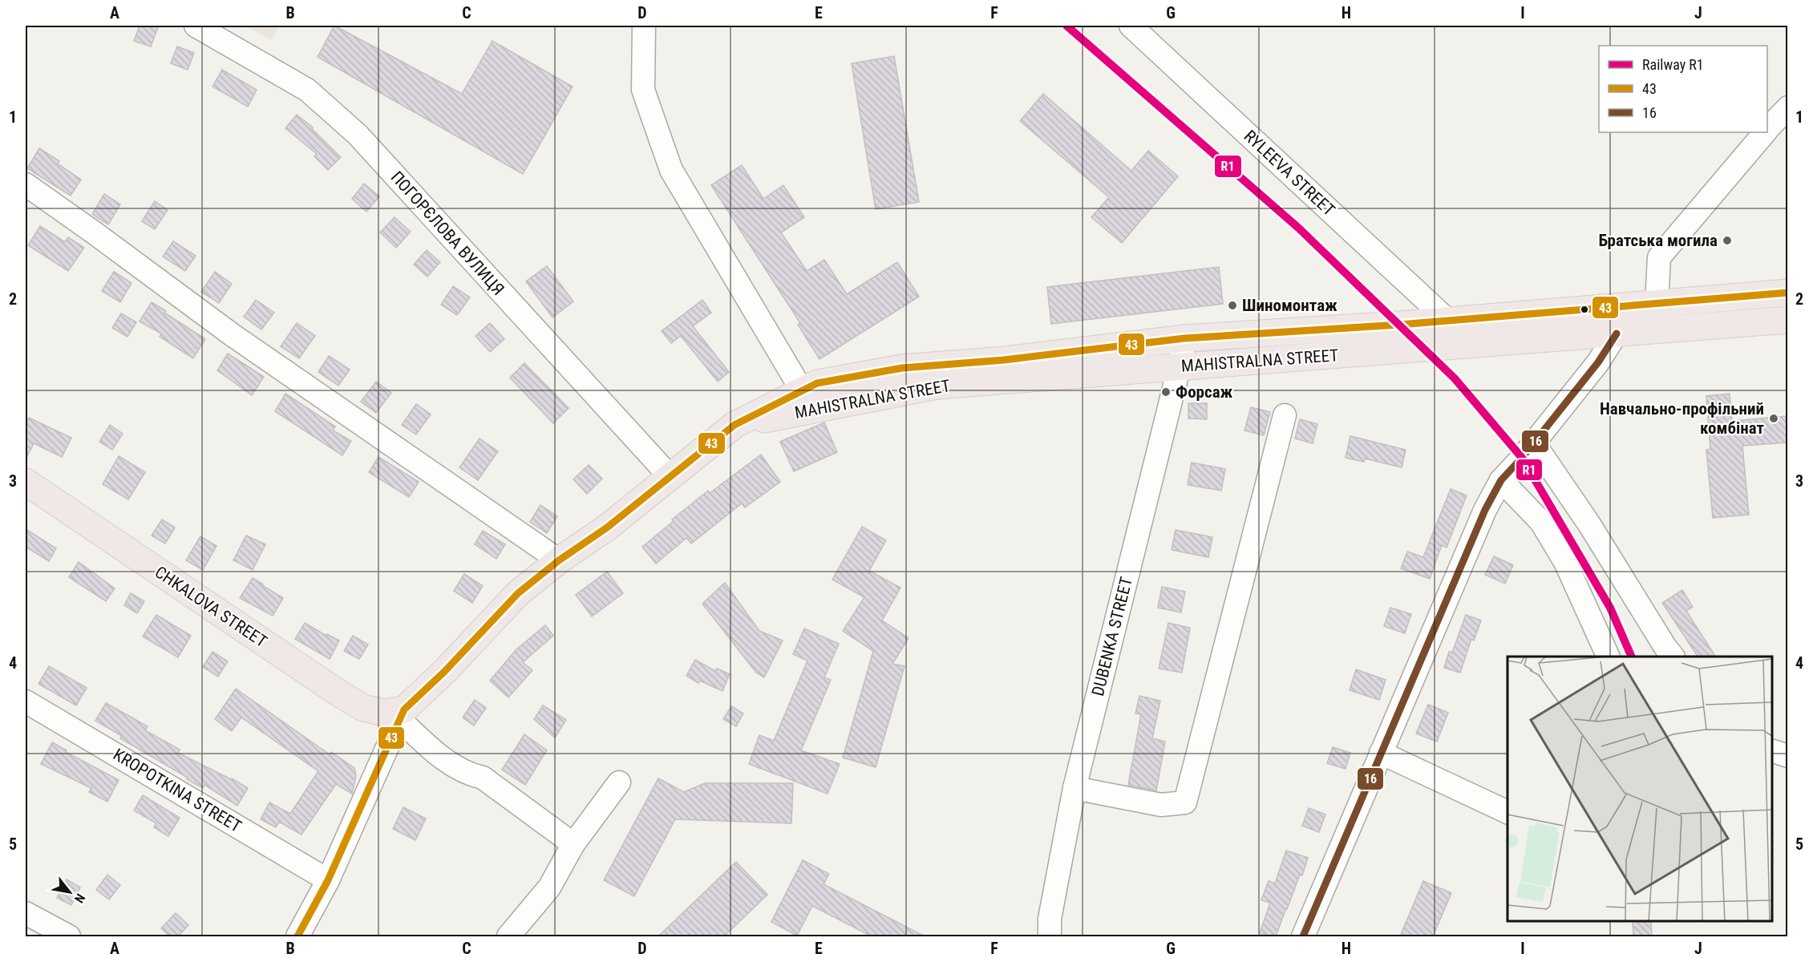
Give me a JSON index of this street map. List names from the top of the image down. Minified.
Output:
{"streets":{"main road":["MAHISTRALNA STREET","CHKALOVA STREET"],"street":["RYLEEVA STREET","ПОГОРЄЛОВА ВУЛИЦЯ","DUBENKA STREET","KROPOTKINA STREET"]},"crossings":[["RYLEEVA STREET","MAHISTRALNA STREET"],["ПОГОРЄЛОВА ВУЛИЦЯ","MAHISTRALNA STREET"],["MAHISTRALNA STREET","CHKALOVA STREET"],["MAHISTRALNA STREET","DUBENKA STREET"],["MAHISTRALNA STREET","KROPOTKINA STREET"]],"places":["Братська могила","Шиномонтаж","Форсаж","Навчально-профільний комбінат"],"lines":["rail line R1","transit line 43","transit line 16"],"legend":["Railway R1","43","16"],"north":"bottom right","grid":{"columns":["A","B","C","D","E","F","G","H","I","J"],"rows":["1","2","3","4","5"]}}
